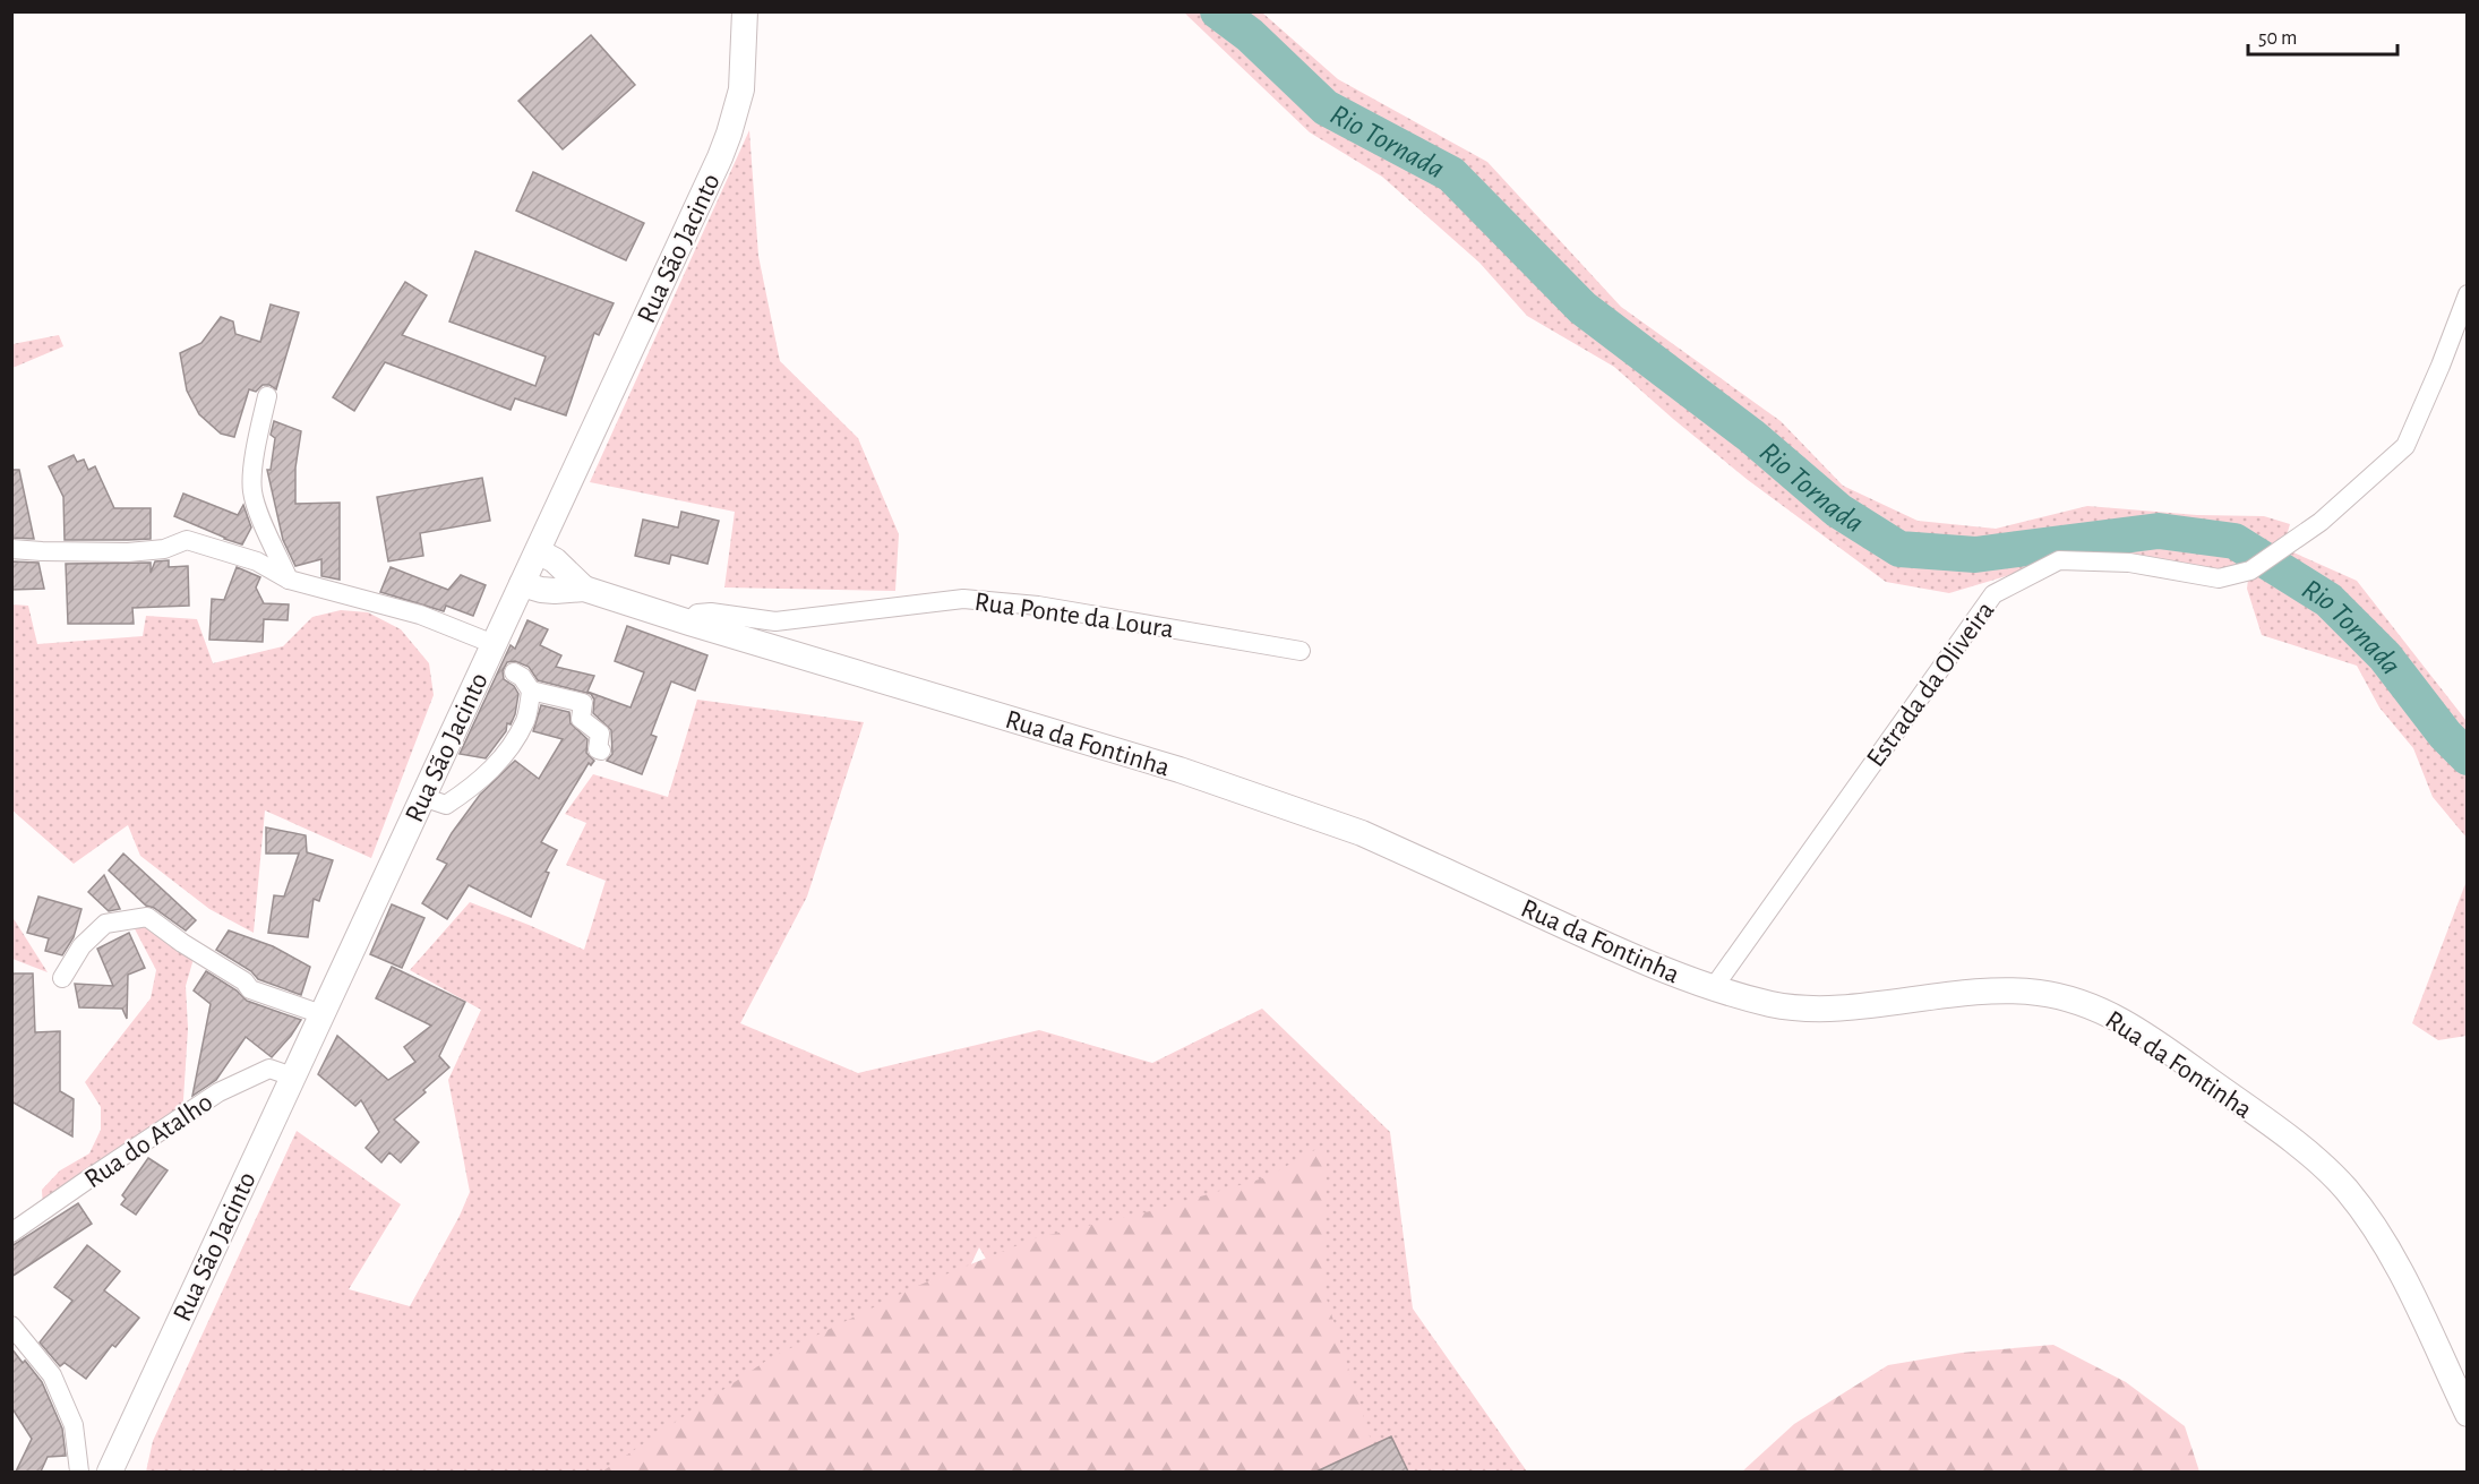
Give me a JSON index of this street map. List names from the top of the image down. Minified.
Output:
{"streets":{"street":["Rua São Jacinto","Rua Ponte da Loura","Estrada da Oliveira","Rua da Fontinha","Rua do Atalho"]},"crossings":[["Rua São Jacinto","Rua da Fontinha"],["Rua São Jacinto","Rua do Atalho"],["Rua Ponte da Loura","Rua da Fontinha"],["Estrada da Oliveira","Rua da Fontinha"]],"water":["Rio Tornada"],"scale_bar":"50 m"}
